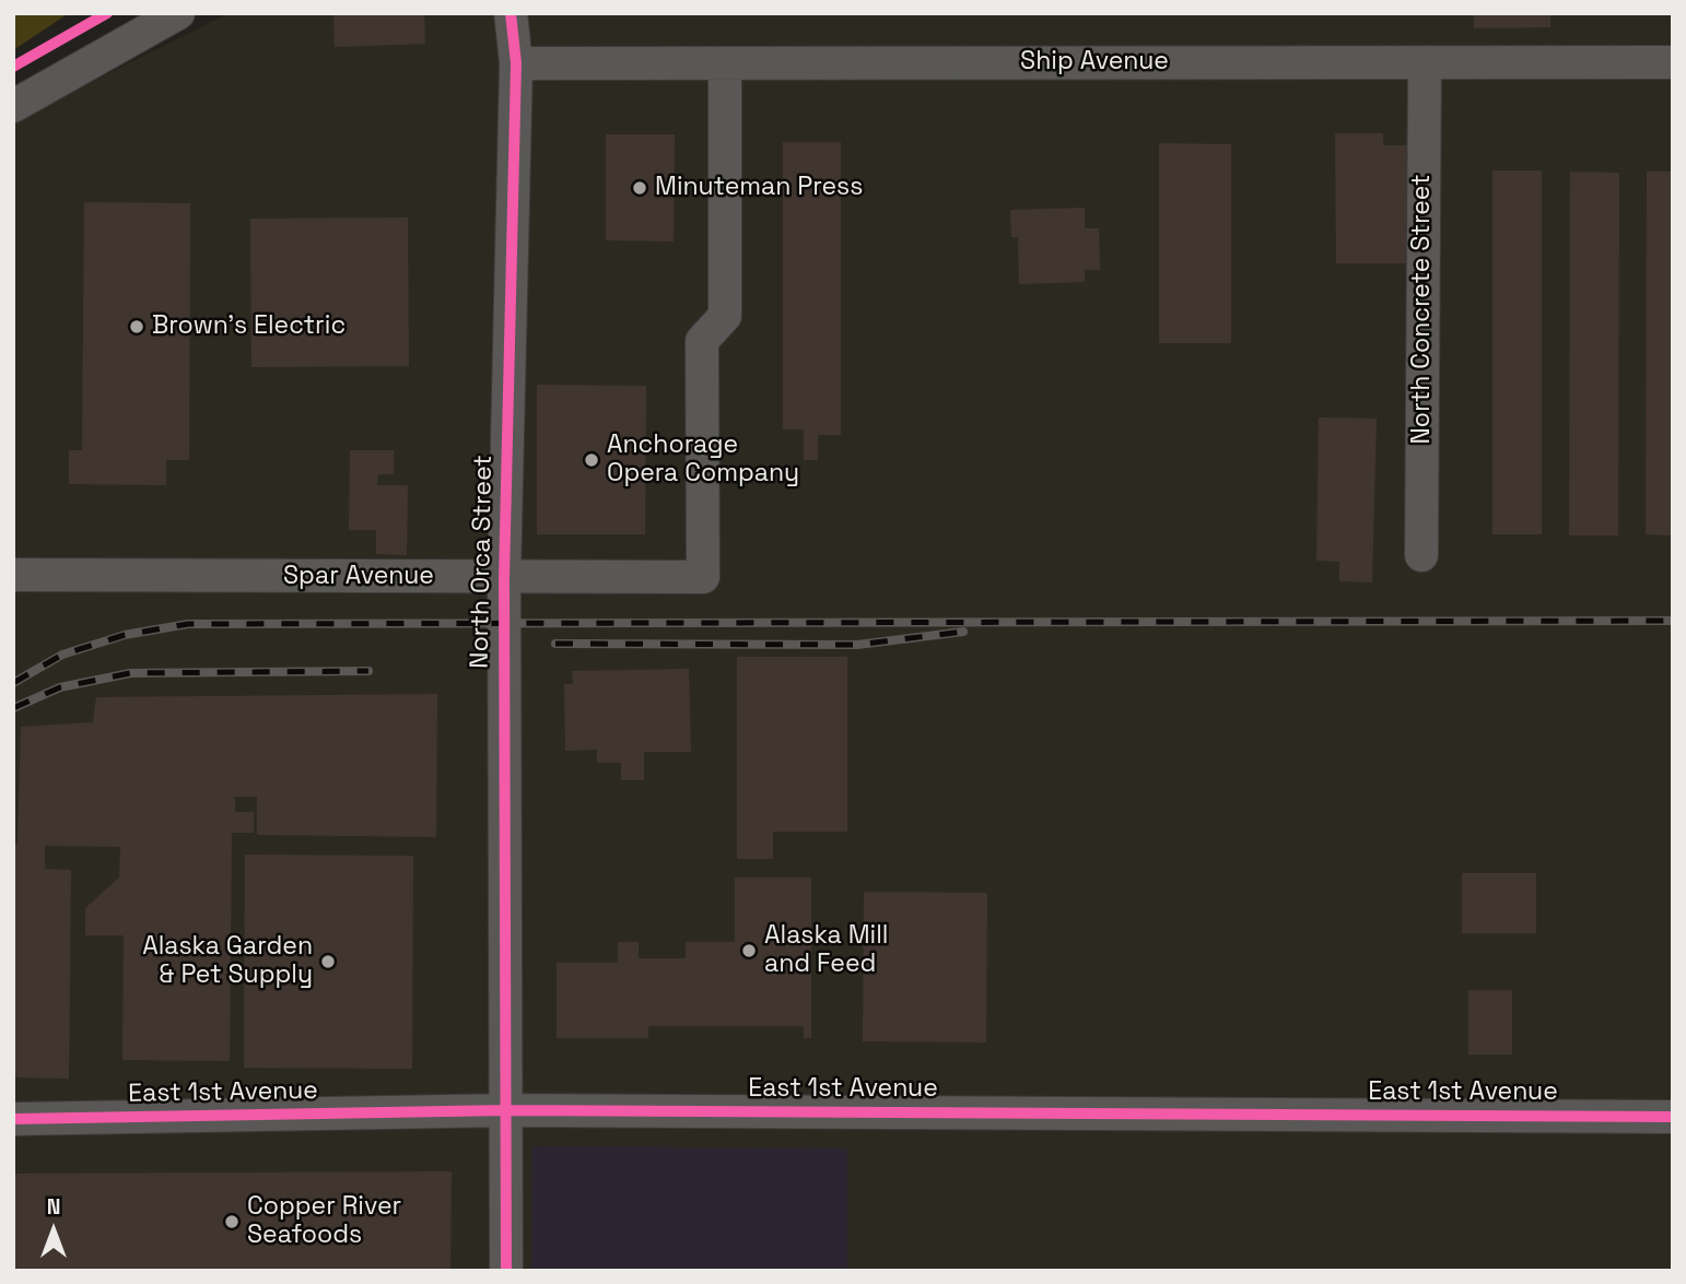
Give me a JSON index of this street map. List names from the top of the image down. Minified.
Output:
{"streets":{"street":["Ship Avenue","North Concrete Street","North Orca Street","Spar Avenue","East 1st Avenue"]},"crossings":[["Ship Avenue","North Concrete Street"],["Ship Avenue","North Orca Street"],["Ship Avenue","Spar Avenue"],["North Orca Street","Spar Avenue"],["North Orca Street","East 1st Avenue"]],"places":["Minuteman Press","Brown's Electric","Anchorage Opera Company","Alaska Mill and Feed","Alaska Garden & Pet Supply","Copper River Seafoods"],"north":"top"}
